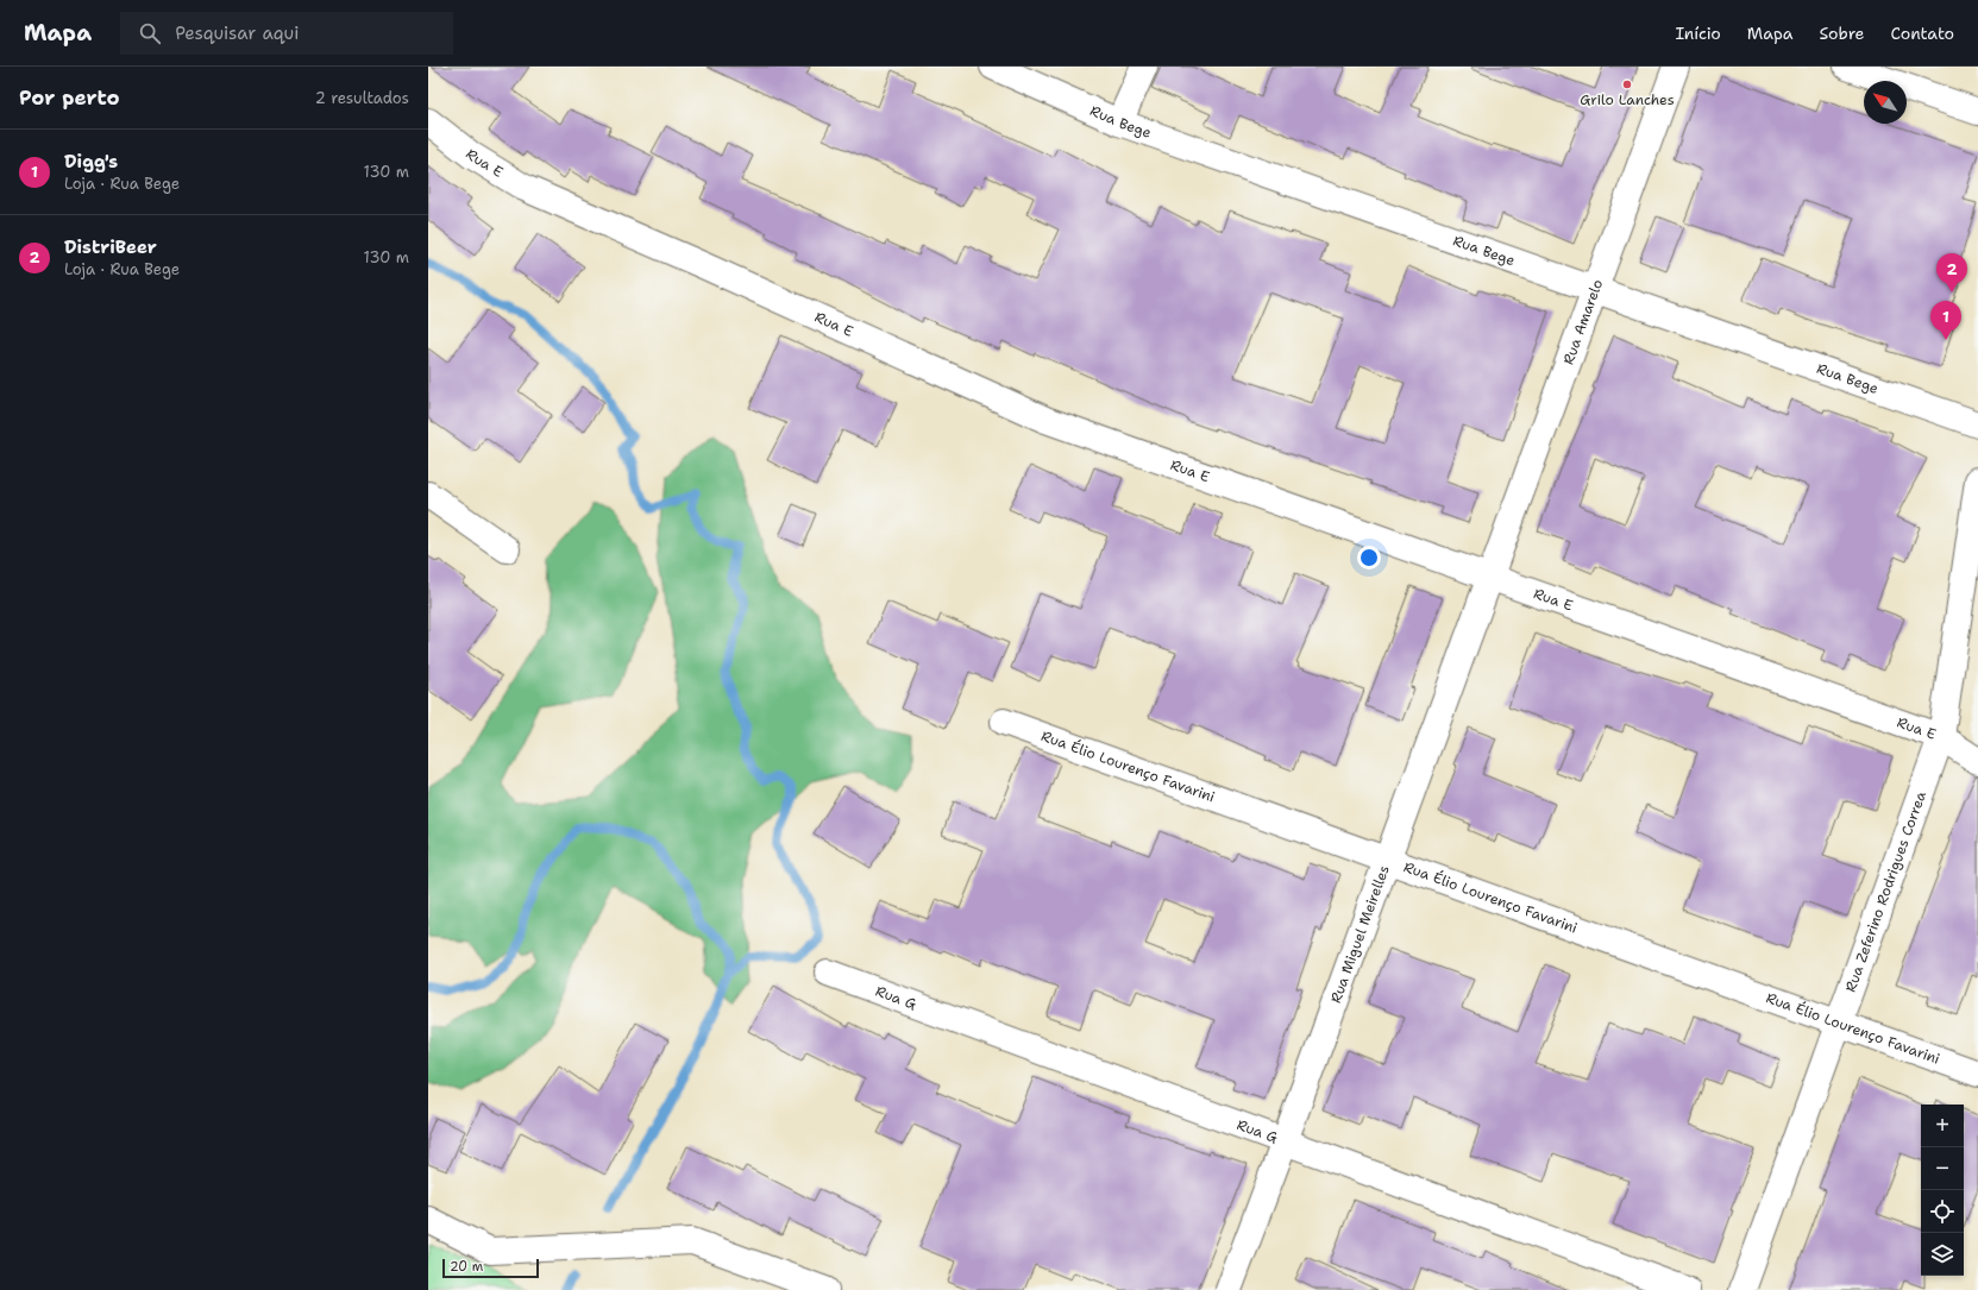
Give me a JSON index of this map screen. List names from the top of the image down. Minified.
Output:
{"streets":{"street":["Rua Bege","Rua E","Rua Amarelo","Rua Élio Lourenço Favarini","Rua Zeferino Rodrigues Correa","Rua Miguel Meirelles","Rua G"]},"crossings":[["Rua Bege","Rua Amarelo"],["Rua E","Rua Amarelo"],["Rua E","Rua Zeferino Rodrigues Correa"],["Rua E","Rua Miguel Meirelles"],["Rua Amarelo","Rua Miguel Meirelles"],["Rua Élio Lourenço Favarini","Rua Zeferino Rodrigues Correa"],["Rua Élio Lourenço Favarini","Rua Miguel Meirelles"],["Rua Miguel Meirelles","Rua G"]],"places":["Grilo Lanches"],"scale_bar":"20 m","north":"top left","page":{"header":"Mapa","search":"Pesquisar aqui","nav":["Início","Mapa","Sobre","Contato"],"heading":["Por perto","2 resultados"],"list":[{"mark":"1","name":"Digg's","note":"Loja · Rua Bege","value":"130 m"},{"mark":"2","name":"DistriBeer","note":"Loja · Rua Bege","value":"130 m"}],"pins":["2","1"],"map_buttons":["+","−"],"scale":"20 m"}}
